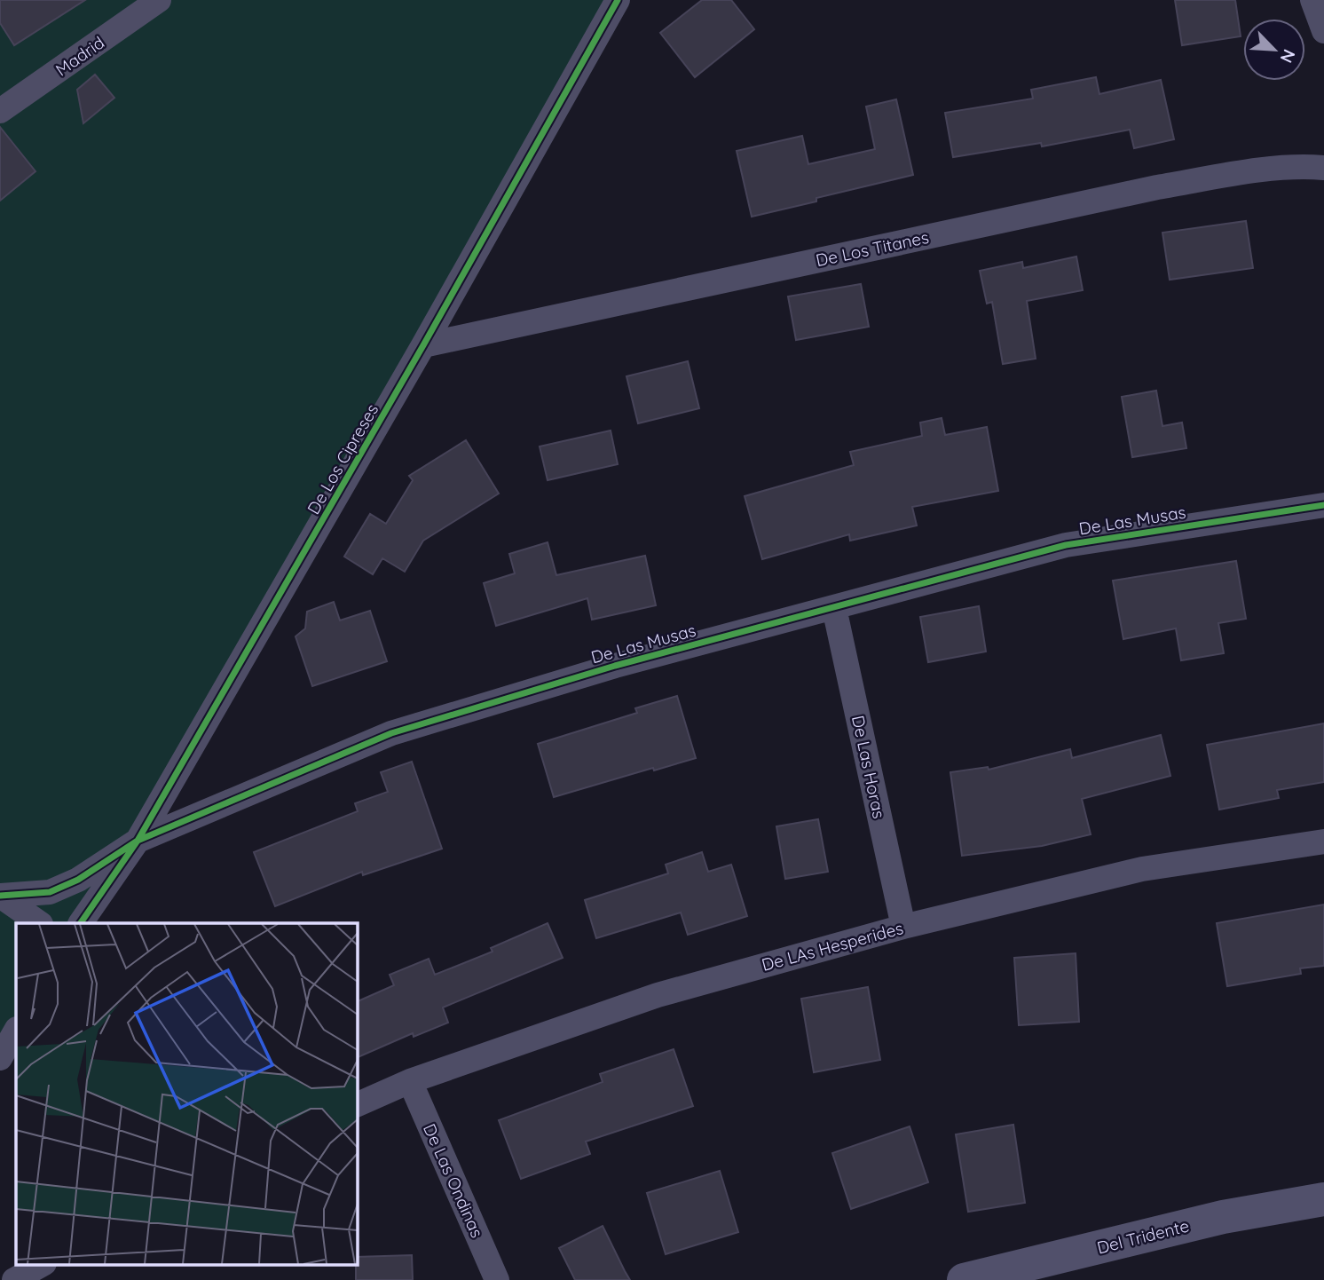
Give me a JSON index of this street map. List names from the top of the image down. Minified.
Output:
{"streets":{"main road":["Del Tridente"],"street":["Madrid","De Los Titanes","De Los Cipreses","De Las Musas","De Las Horas","De LAs Hesperides","De Las Ondinas"]},"crossings":[["De Los Titanes","De Los Cipreses"],["De Los Cipreses","De Las Musas"],["De Las Musas","De Las Horas"],["De Las Horas","De LAs Hesperides"],["De LAs Hesperides","De Las Ondinas"]],"north":"bottom right"}
